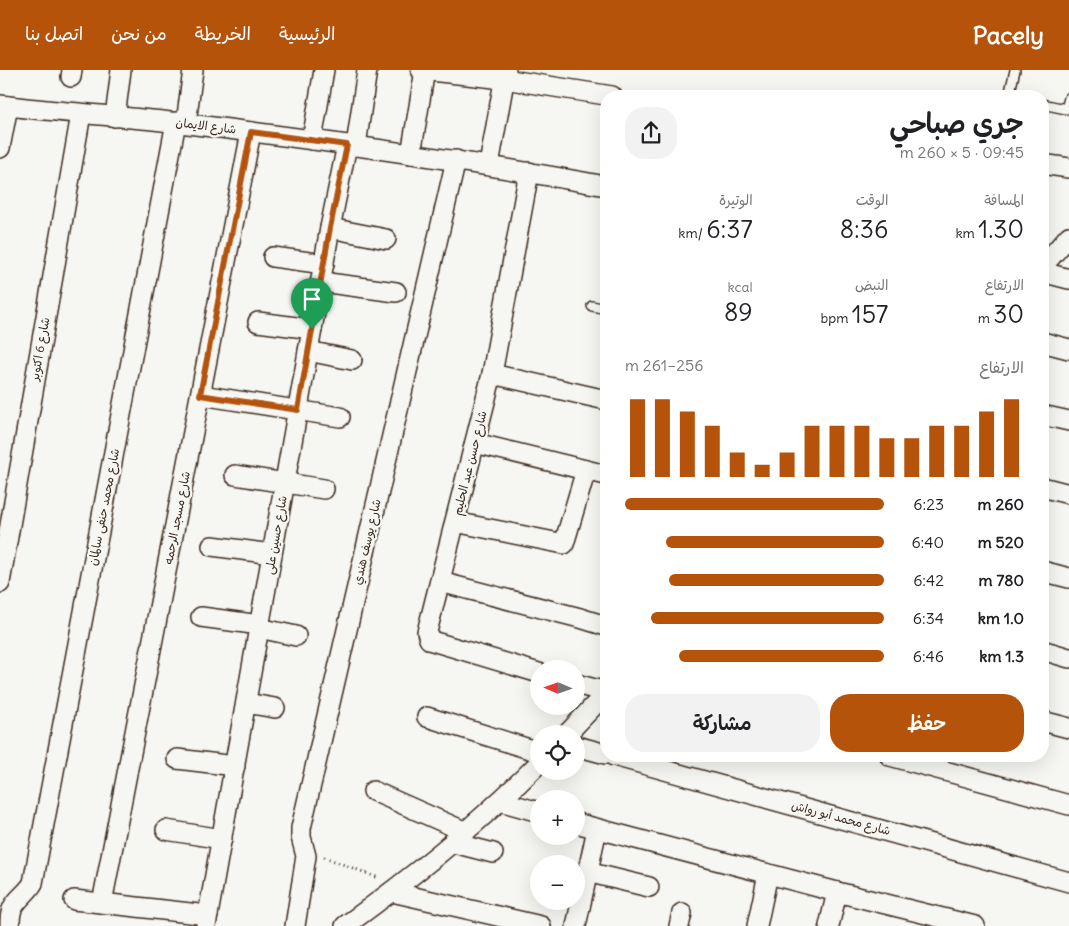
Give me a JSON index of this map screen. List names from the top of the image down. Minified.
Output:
{"streets":{"street":["شارع الايمان","شارع 6 اكتوبر","شارع حسن عبد الحليم","شارع محمد حنفى سالمان","شارع مسجد الرحمه","شارع حسين على","شارع يوسف هندي","شارع محمد أبو رواش"]},"crossings":[["شارع الايمان","شارع 6 اكتوبر"],["شارع الايمان","شارع حسن عبد الحليم"],["شارع الايمان","شارع محمد حنفى سالمان"],["شارع الايمان","شارع مسجد الرحمه"],["شارع الايمان","شارع حسين على"],["شارع الايمان","شارع يوسف هندي"]],"north":"left","page":{"header":"Pacely","nav":["الرئيسية","الخريطة","من نحن","اتصل بنا"],"heading":["جري صباحي","09:45 · 5 × 260 m"],"stats":[["المسافة","1.30 km"],["الوقت","8:36"],["الوتيرة","6:37 /km"],["الارتفاع","30 m"],["النبض","157 bpm"],["kcal","89"]],"chart":["الارتفاع","256–261 m"],"list":[{"name":"260 m","note":"6:23"},{"name":"520 m","note":"6:40"},{"name":"780 m","note":"6:42"},{"name":"1.0 km","note":"6:34"},{"name":"1.3 km","note":"6:46"}],"map_buttons":["+","−"],"buttons":["حفظ","مشاركة"]}}
